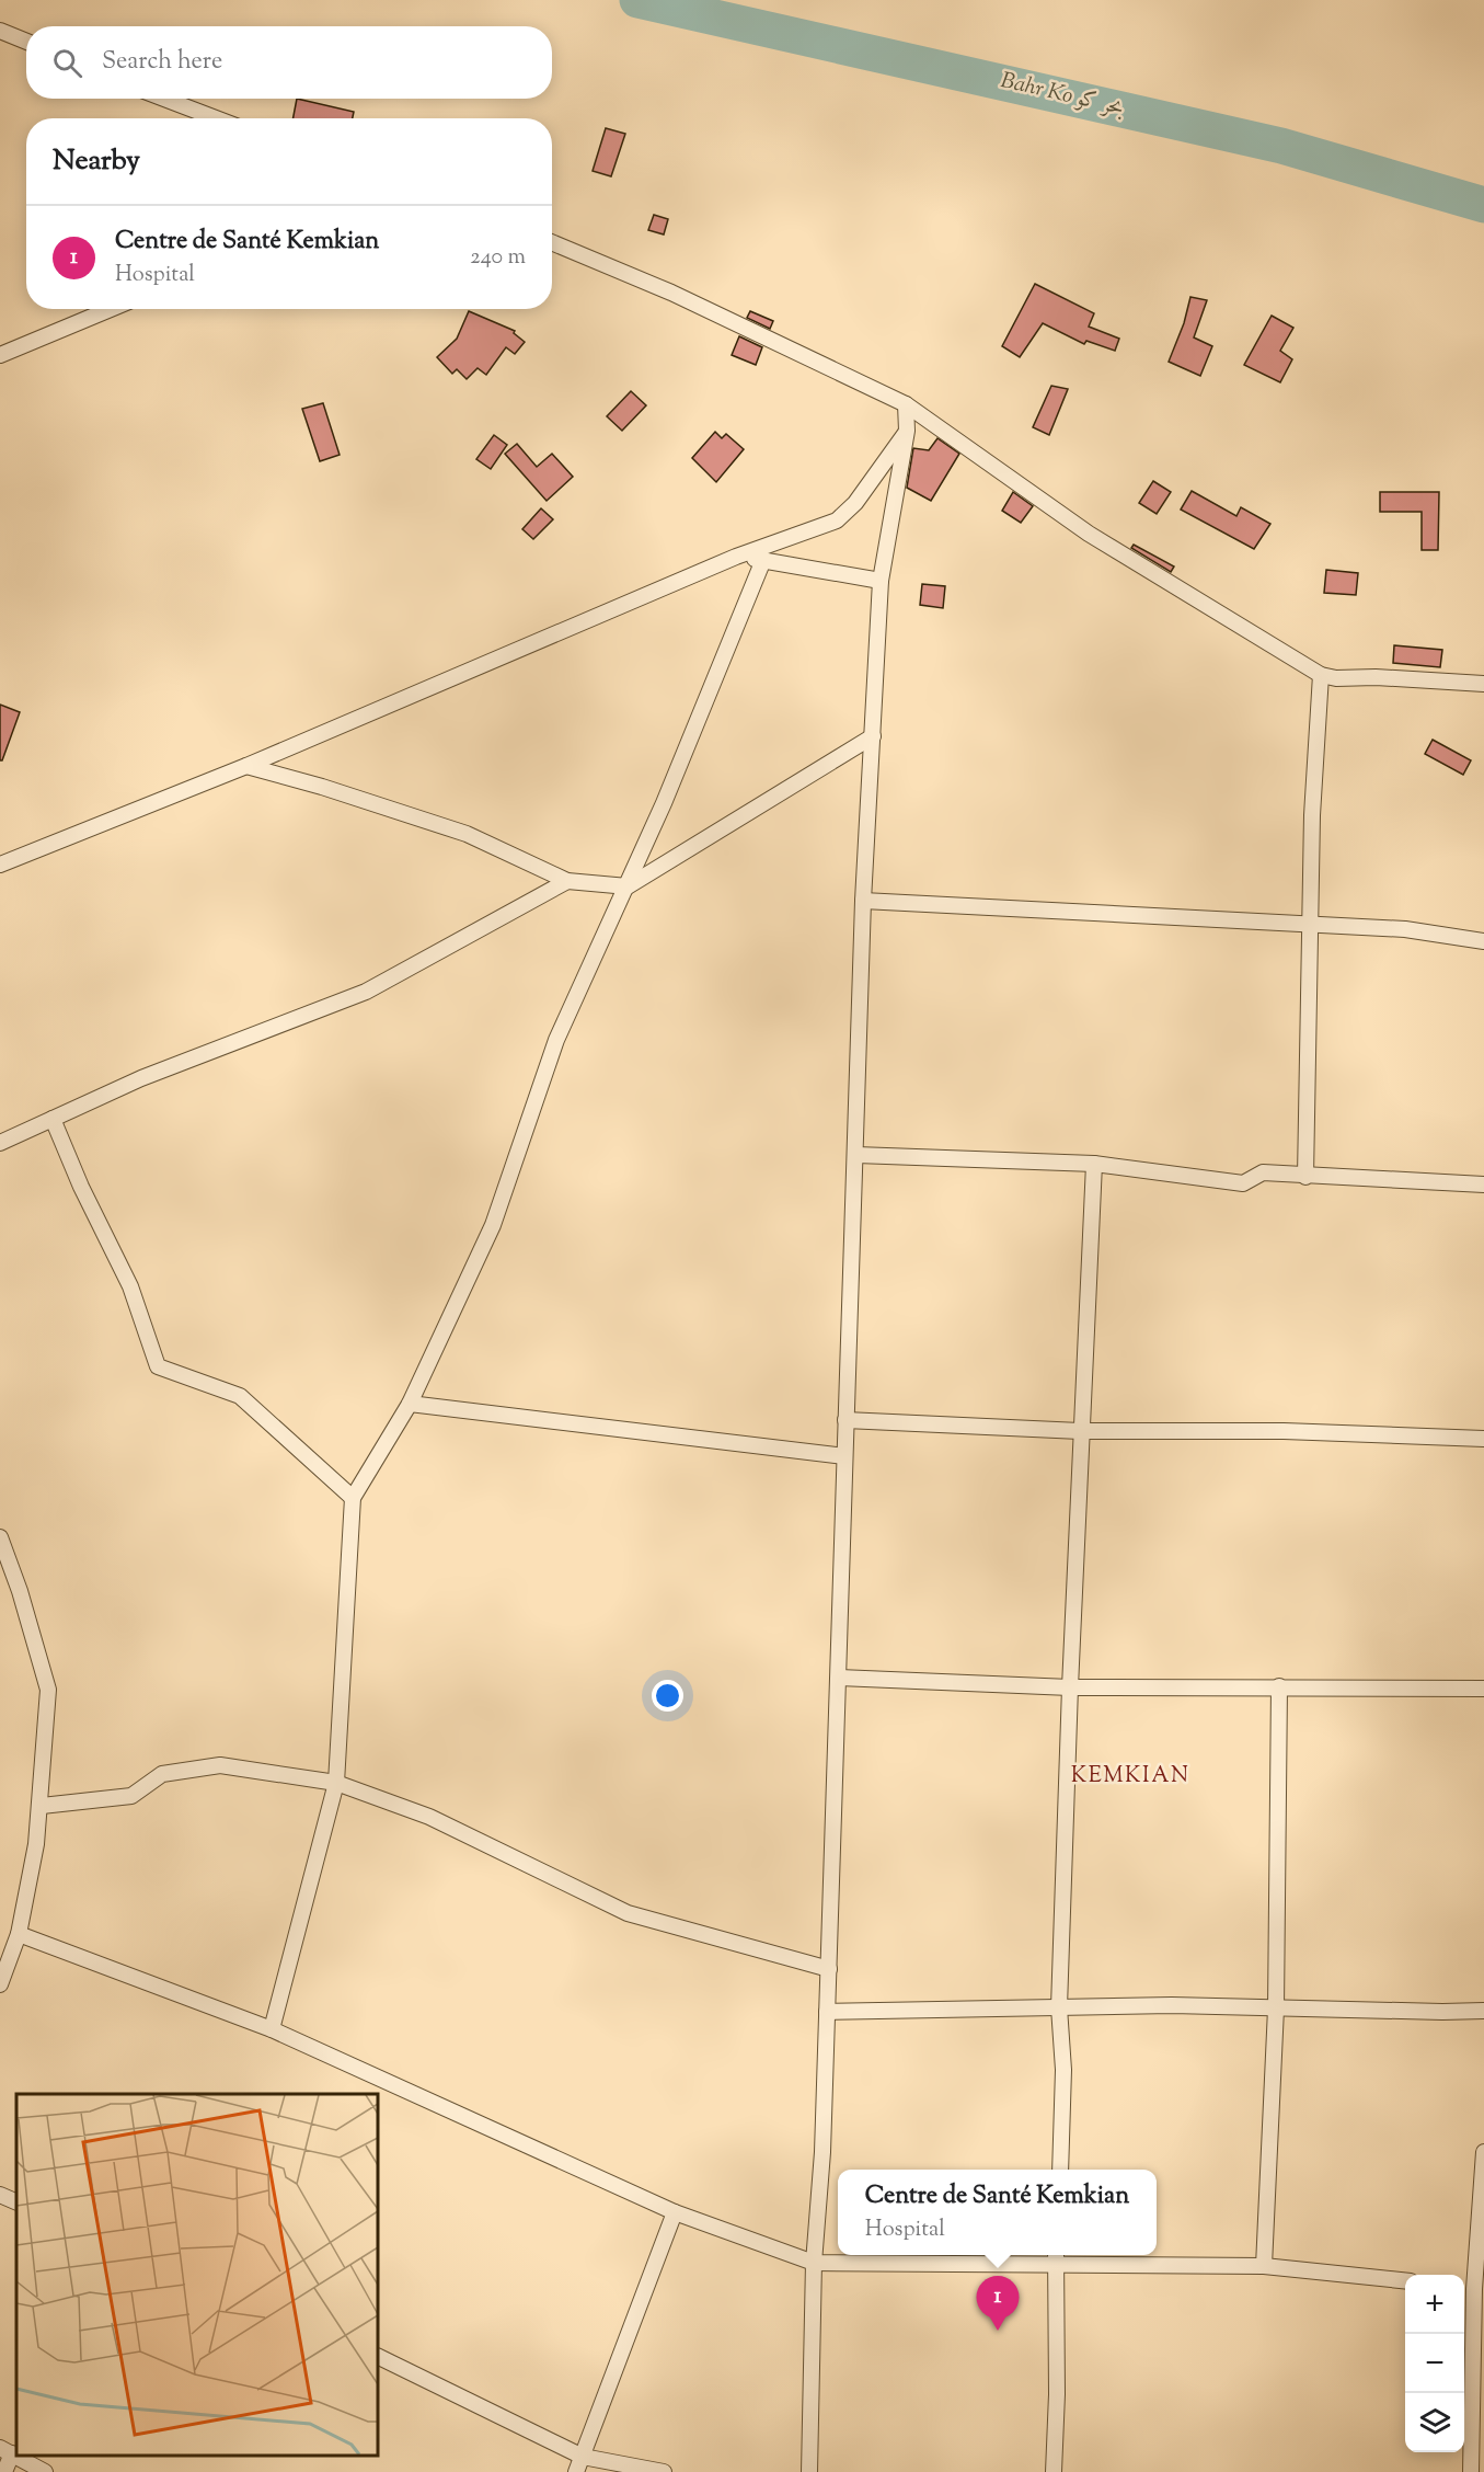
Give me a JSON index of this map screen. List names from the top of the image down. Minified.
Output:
{"districts":["KEMKIAN"],"water":["Bahr Ko بحر كو"],"page":{"search":"Search here","heading":"Nearby","list":[{"mark":"1","name":"Centre de Santé Kemkian","note":"Hospital","value":"240 m"}],"popup":["Centre de Santé Kemkian","Hospital"],"map_buttons":["+","−"],"pins":"1"}}
